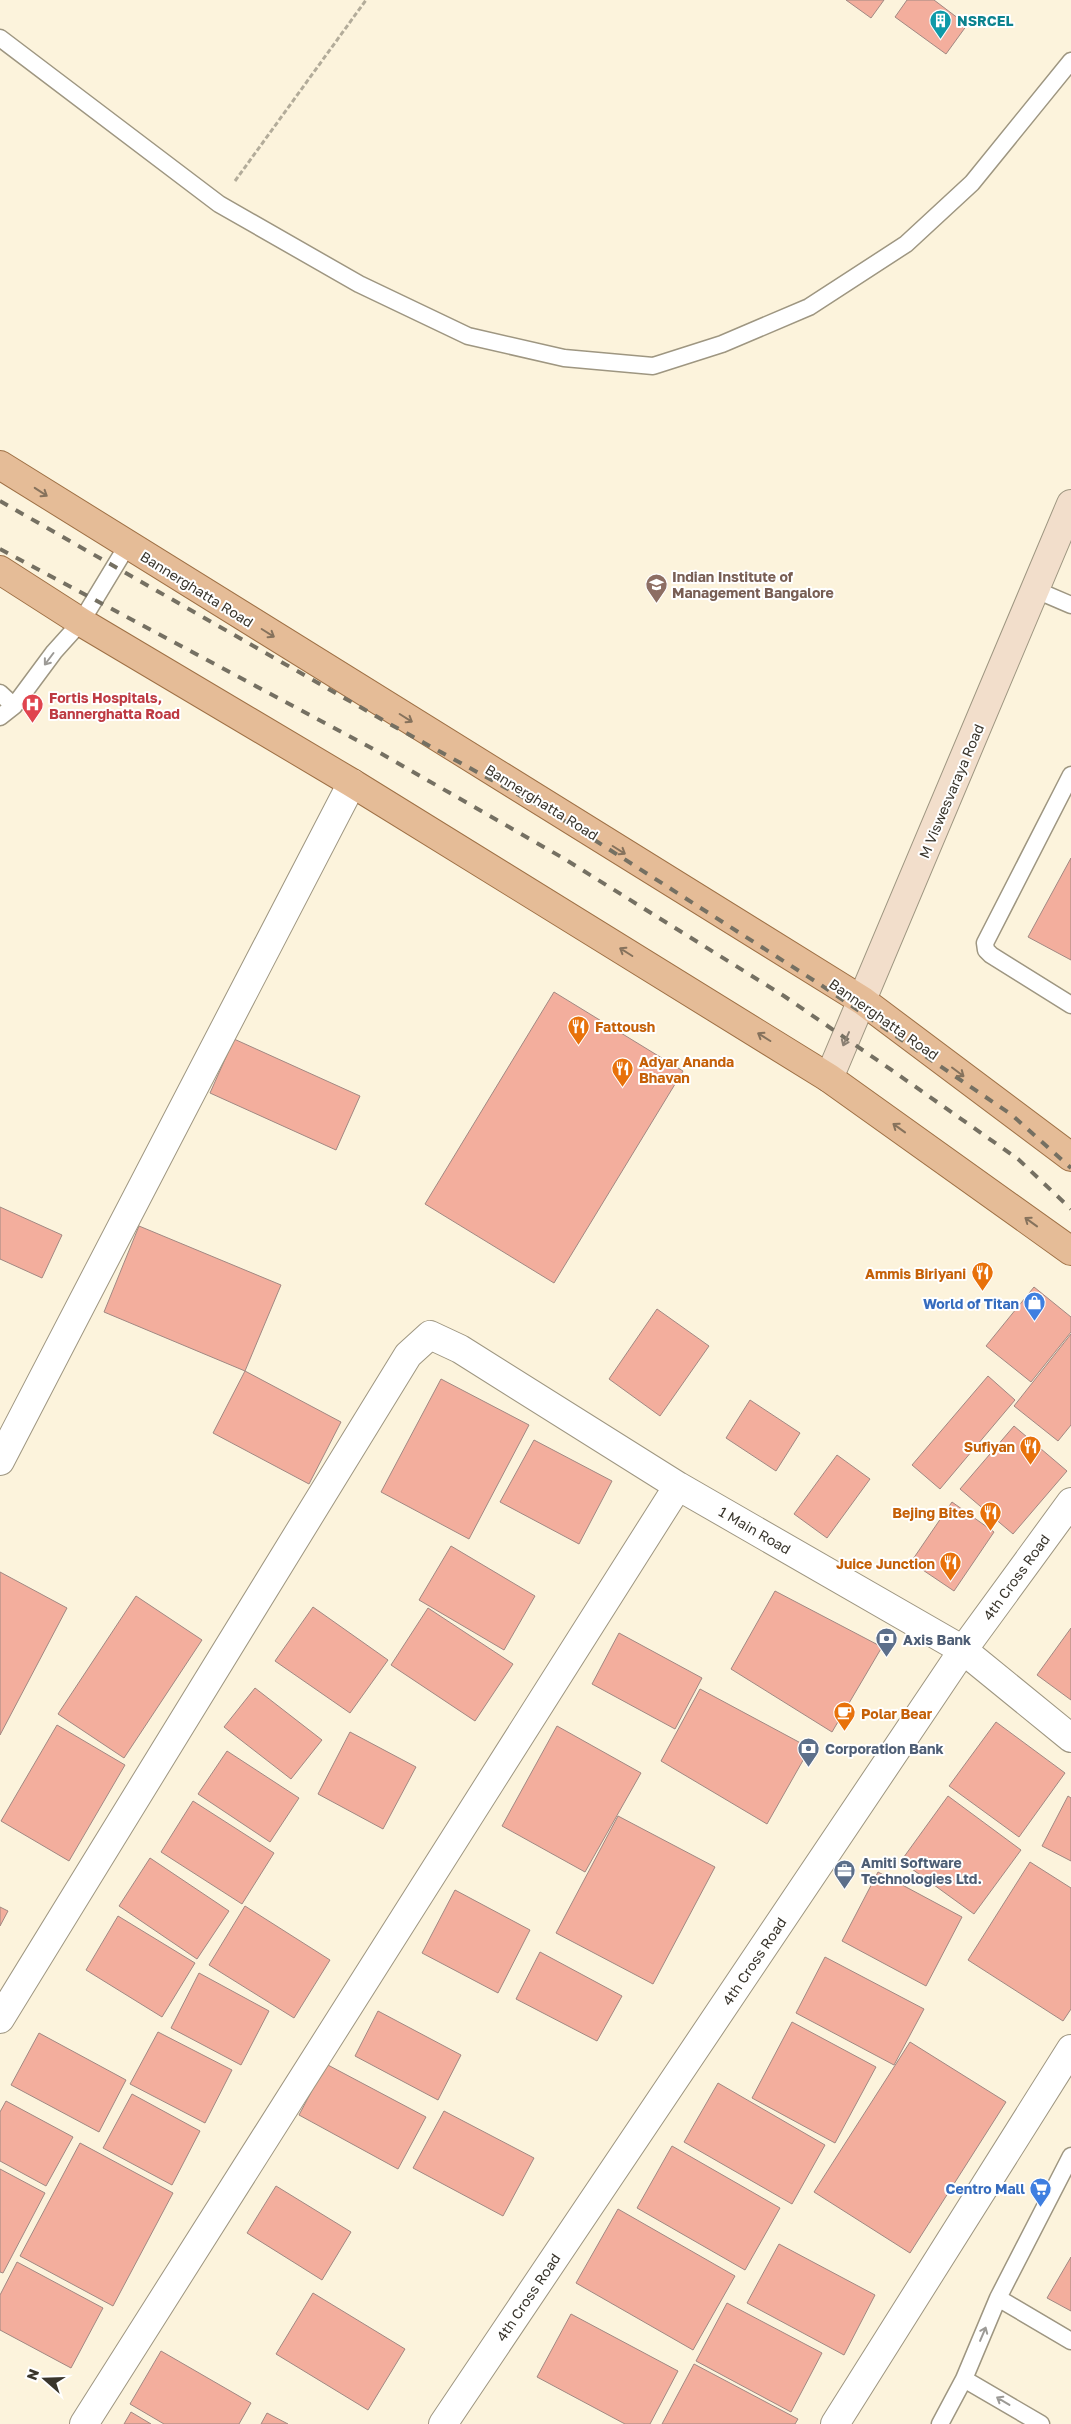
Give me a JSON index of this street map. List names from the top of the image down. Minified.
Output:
{"streets":{"main road":["Bannerghatta Road"],"street":["M Viswesvaraya Road","1 Main Road","4th Cross Road"]},"crossings":[["Bannerghatta Road","M Viswesvaraya Road"],["1 Main Road","4th Cross Road"]],"places":{"building":["NSRCEL"],"school or university":["Indian Institute of Management Bangalore"],"hospital":["Fortis Hospitals, Bannerghatta Road"],"restaurant":["Fattoush","Adyar Ananda Bhavan","Ammis Biriyani","Sufiyan","Bejing Bites","Juice Junction"],"shop":["World of Titan"],"bank":["Axis Bank","Corporation Bank"],"cafe":["Polar Bear"],"office":["Amiti Software Technologies Ltd."],"supermarket":["Centro Mall"]},"north":"left"}
